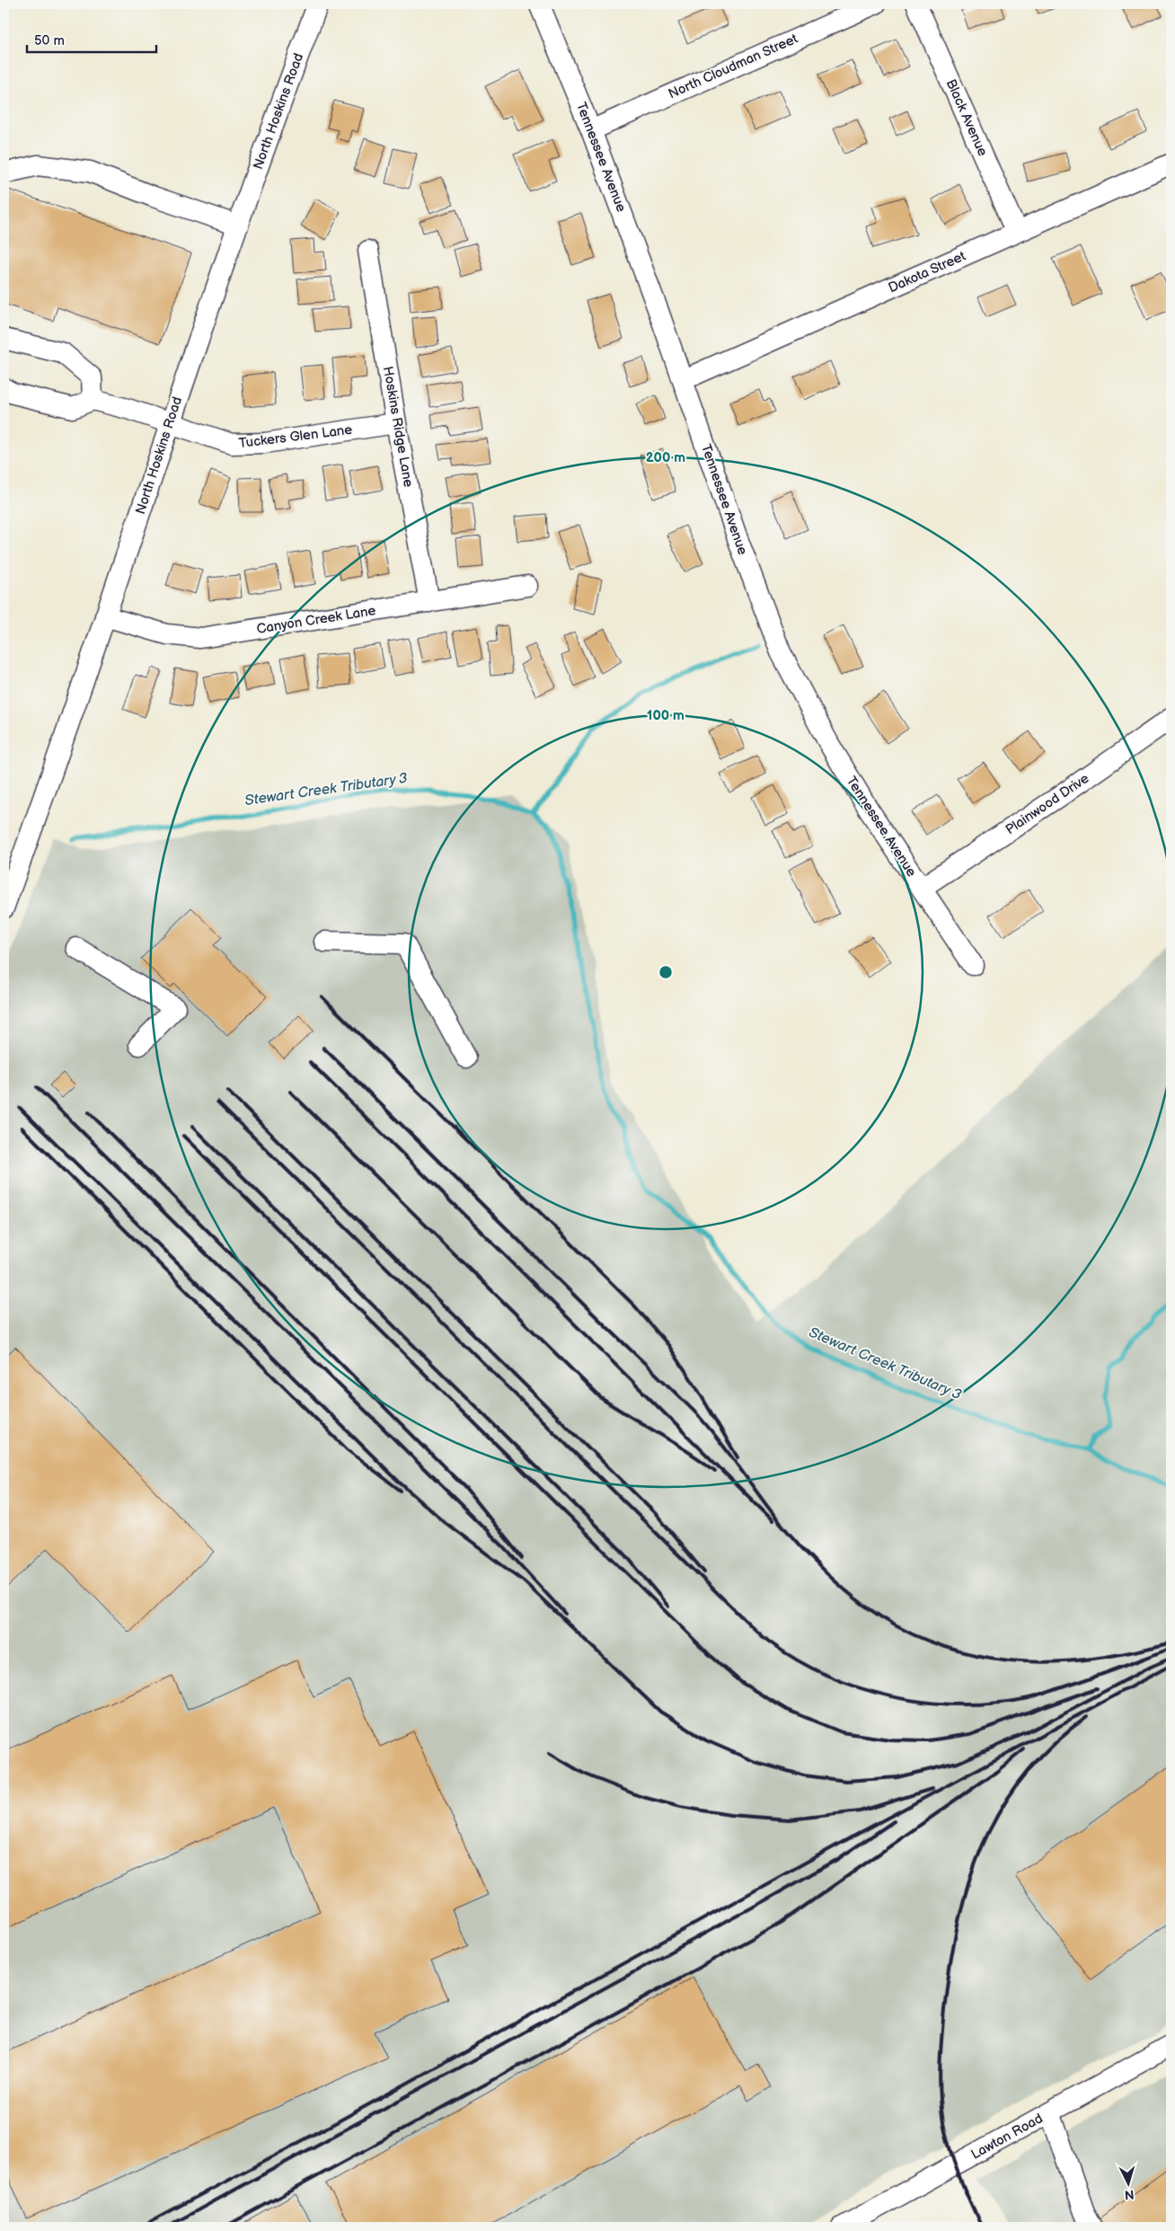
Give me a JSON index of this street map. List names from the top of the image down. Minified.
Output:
{"streets":{"street":["North Cloudman Street","North Hoskins Road","Black Avenue","Tennessee Avenue","Dakota Street","Hoskins Ridge Lane","Tuckers Glen Lane","Canyon Creek Lane","Plainwood Drive","Lawton Road"]},"crossings":[["North Cloudman Street","Tennessee Avenue"],["North Hoskins Road","Tuckers Glen Lane"],["North Hoskins Road","Canyon Creek Lane"],["Black Avenue","Dakota Street"],["Tennessee Avenue","Dakota Street"],["Tennessee Avenue","Plainwood Drive"],["Hoskins Ridge Lane","Tuckers Glen Lane"],["Hoskins Ridge Lane","Canyon Creek Lane"]],"water":["Stewart Creek Tributary 3"],"scale_bar":"50 m","north":"bottom","rings":["200 m","100 m"]}
